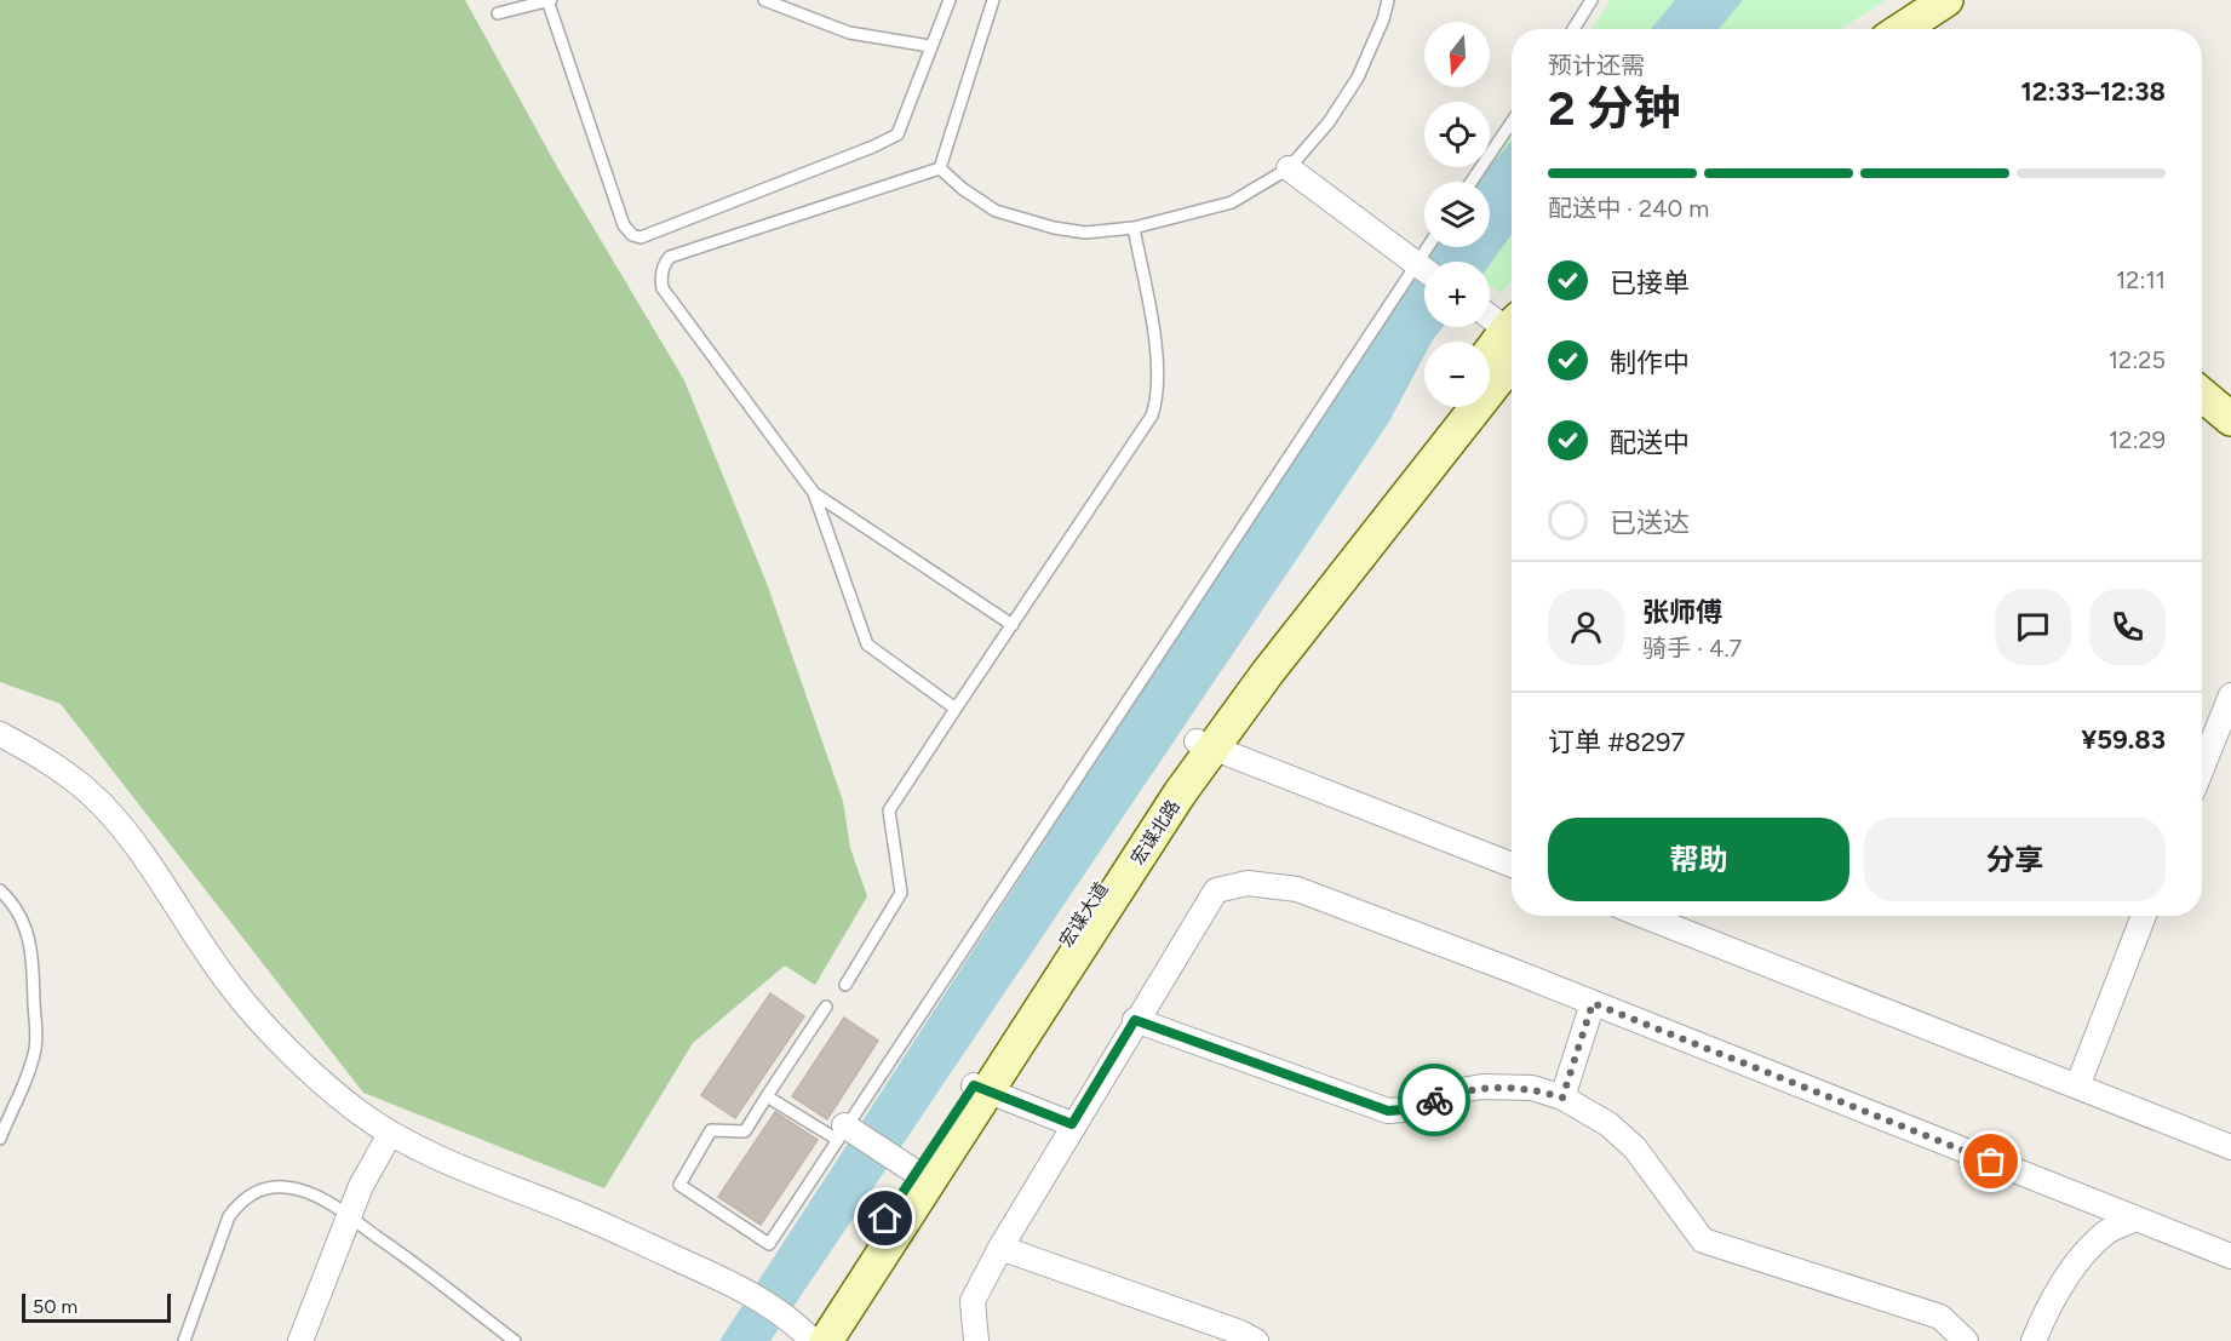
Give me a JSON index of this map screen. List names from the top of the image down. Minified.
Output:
{"streets":{"main road":["宏谋大道"]},"scale_bar":"50 m","north":"bottom","page":{"map_buttons":["+","−"],"heading":["2 分钟","预计还需","12:33–12:38"],"panel":["张师傅","骑手 · 4.7","订单 #8297","¥59.83"],"bar":"配送中 · 240 m","list":[["已接单","12:11"],["制作中","12:25"],["配送中","12:29"],"已送达"],"buttons":["帮助","分享"],"scale":"50 m"}}
